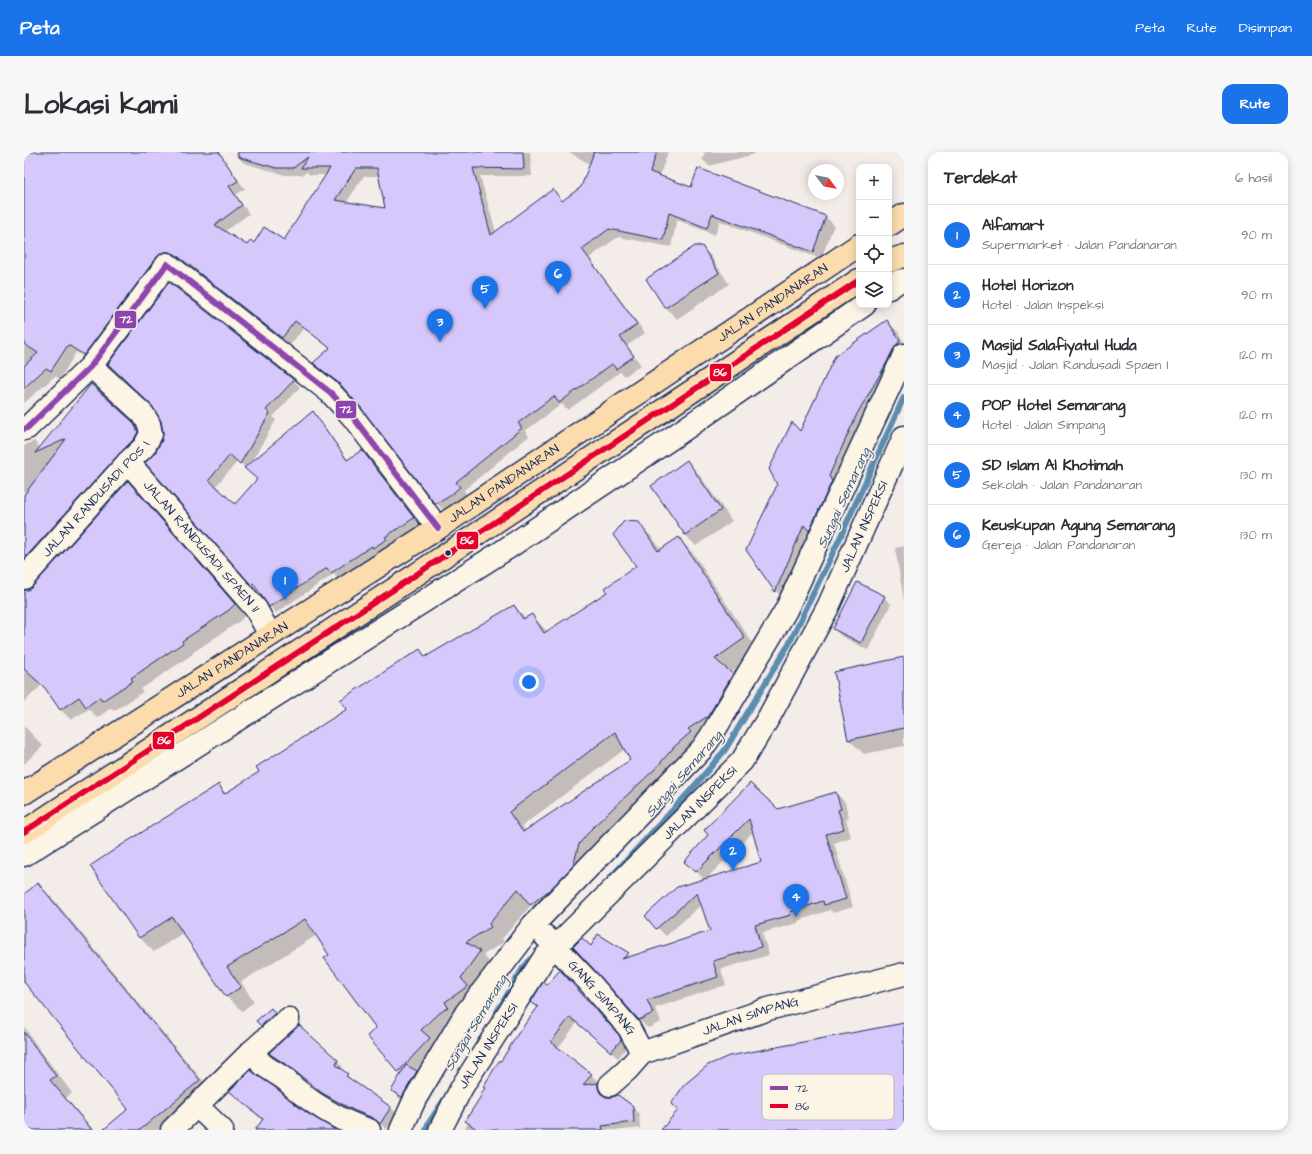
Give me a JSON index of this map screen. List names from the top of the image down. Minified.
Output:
{"streets":{"main road":["JALAN PANDANARAN"],"street":["JALAN RANDUSADI POS I","JALAN INSPEKSI","JALAN RANDUSADI SPAEN II","GANG SIMPANG","JALAN SIMPANG"]},"crossings":[["JALAN PANDANARAN","JALAN RANDUSADI SPAEN II"],["JALAN RANDUSADI POS I","JALAN RANDUSADI SPAEN II"],["JALAN INSPEKSI","GANG SIMPANG"],["GANG SIMPANG","JALAN SIMPANG"]],"water":["Sungai Semarang"],"lines":["transit line 72","transit line 86"],"legend":["72","86"],"north":"bottom right","page":{"header":"Peta","nav":["Peta","Rute","Disimpan"],"buttons":"Rute","title":"Lokasi kami","heading":["Terdekat","6 hasil"],"map_buttons":["+","−"],"list":[{"mark":"1","name":"Alfamart","note":"Supermarket · Jalan Pandanaran","value":"90 m"},{"mark":"2","name":"Hotel Horizon","note":"Hotel · Jalan Inspeksi","value":"90 m"},{"mark":"3","name":"Masjid Salafiyatul Huda","note":"Masjid · Jalan Randusadi Spaen I","value":"120 m"},{"mark":"4","name":"POP Hotel Semarang","note":"Hotel · Jalan Simpang","value":"120 m"},{"mark":"5","name":"SD Islam Al Khotimah","note":"Sekolah · Jalan Pandanaran","value":"130 m"},{"mark":"6","name":"Keuskupan Agung Semarang","note":"Gereja · Jalan Pandanaran","value":"130 m"}],"pins":["6","5","3","1","2","4"]}}
